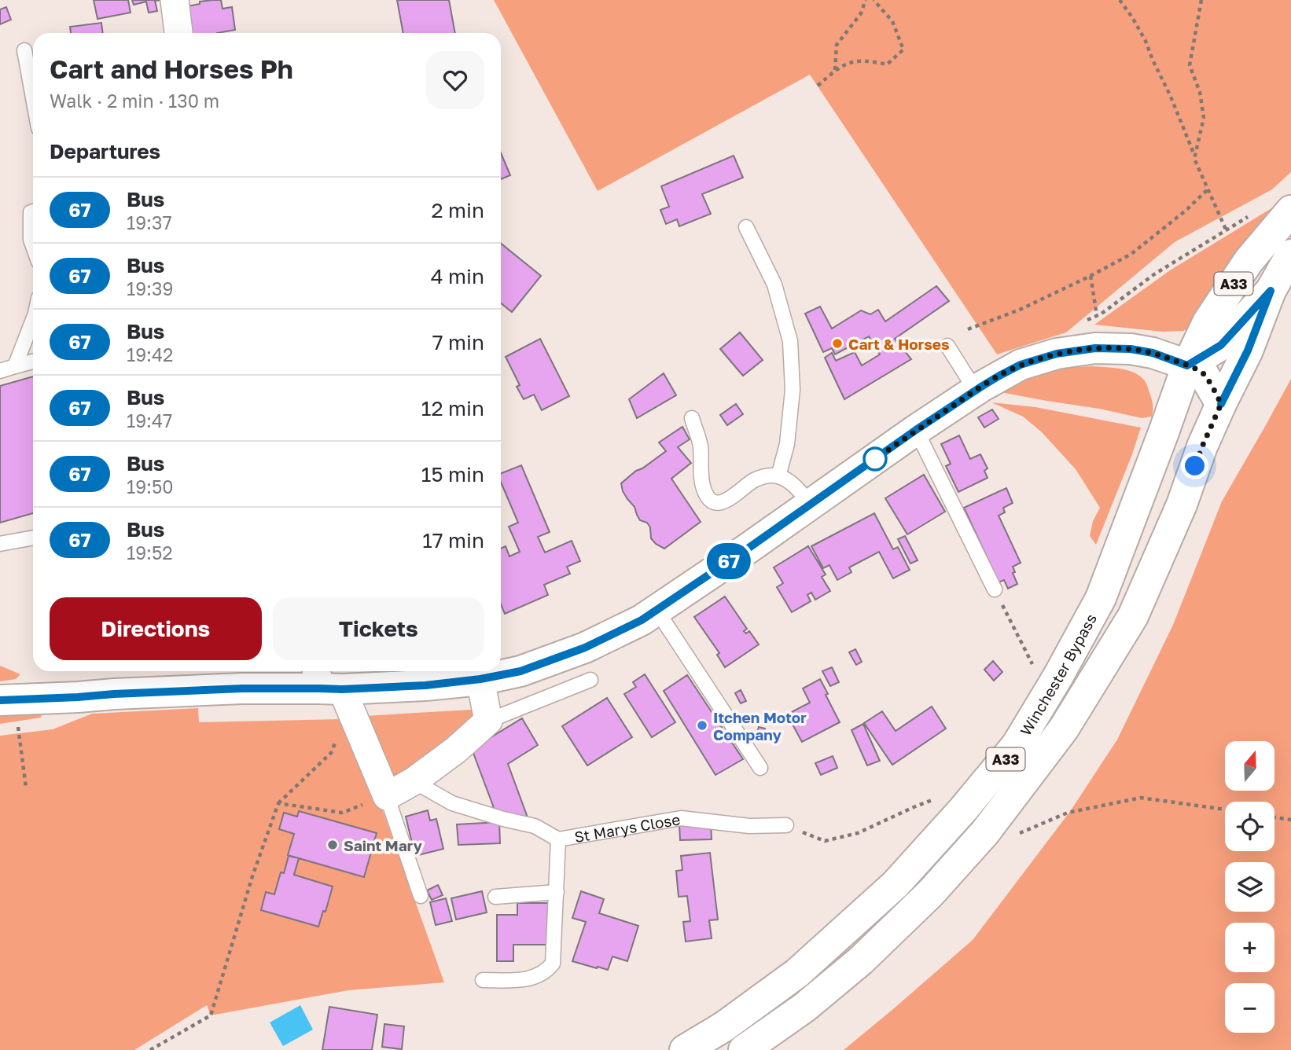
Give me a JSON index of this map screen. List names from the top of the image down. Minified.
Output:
{"streets":{"main road":["A33","Winchester Bypass"],"lane":["St Marys Close"]},"crossings":[["A33","Winchester Bypass"]],"places":["Cart & Horses","Itchen Motor Company","Saint Mary"],"lines":["bus line 67"],"north":"top","page":{"on_map":"67","heading":[["Cart and Horses Ph","Walk · 2 min · 130 m"],"Departures"],"list":[{"mark":"67","name":"Bus","note":"19:37","value":"2 min"},{"mark":"67","name":"Bus","note":"19:39","value":"4 min"},{"mark":"67","name":"Bus","note":"19:42","value":"7 min"},{"mark":"67","name":"Bus","note":"19:47","value":"12 min"},{"mark":"67","name":"Bus","note":"19:50","value":"15 min"},{"mark":"67","name":"Bus","note":"19:52","value":"17 min"}],"buttons":["Directions","Tickets"],"map_buttons":["+","−"]}}
